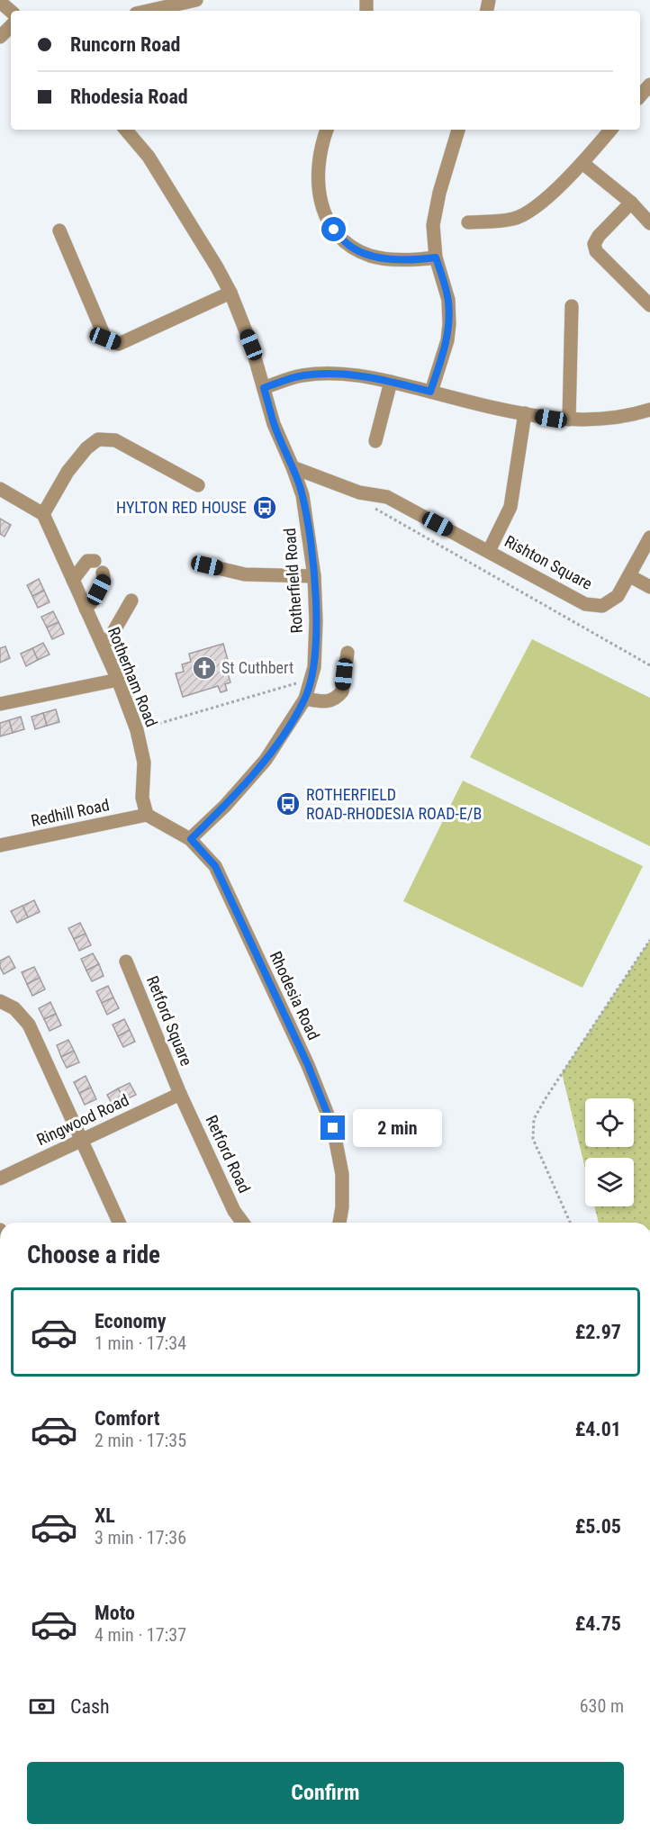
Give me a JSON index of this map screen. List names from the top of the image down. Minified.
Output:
{"streets":{"street":["Rishton Square","Rotherfield Road","Rotherham Road","Redhill Road","Rhodesia Road","Retford Square","Ringwood Road","Retford Road"]},"crossings":[["Rishton Square","Rotherfield Road"],["Rotherfield Road","Rhodesia Road"],["Rotherham Road","Redhill Road"],["Rotherham Road","Rhodesia Road"],["Redhill Road","Rhodesia Road"],["Retford Square","Ringwood Road"],["Retford Square","Retford Road"],["Ringwood Road","Retford Road"]],"places":{"bus stop":["HYLTON RED HOUSE","ROTHERFIELD ROAD-RHODESIA ROAD-E/B"],"church":["St Cuthbert"]},"page":{"banner":["Runcorn Road","Rhodesia Road"],"bubble":"2 min","heading":"Choose a ride","list":[{"name":"Economy","note":"1 min · 17:34","value":"£2.97"},{"name":"Comfort","note":"2 min · 17:35","value":"£4.01"},{"name":"XL","note":"3 min · 17:36","value":"£5.05"},{"name":"Moto","note":"4 min · 17:37","value":"£4.75"}],"pay":["Cash","630 m"],"buttons":"Confirm"}}
